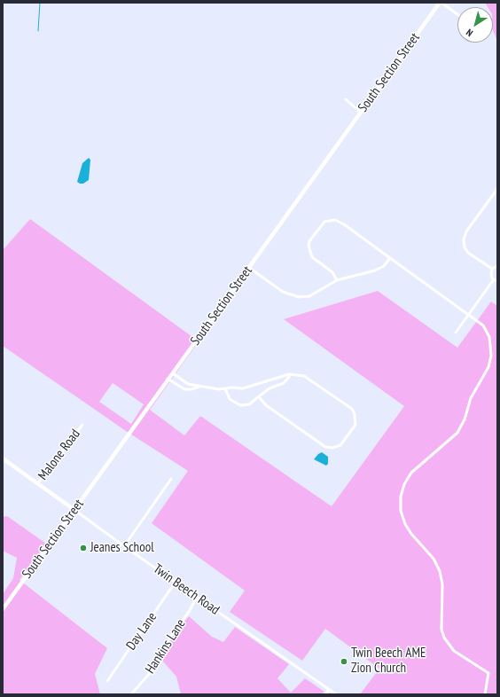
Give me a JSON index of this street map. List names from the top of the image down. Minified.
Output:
{"streets":{"street":["South Section Street","Malone Road","Twin Beech Road","Day Lane","Hankins Lane"]},"crossings":[["South Section Street","Twin Beech Road"],["Malone Road","Twin Beech Road"],["Twin Beech Road","Day Lane"],["Twin Beech Road","Hankins Lane"]],"places":["Jeanes School","Twin Beech AME Zion Church"],"north":"bottom left"}
